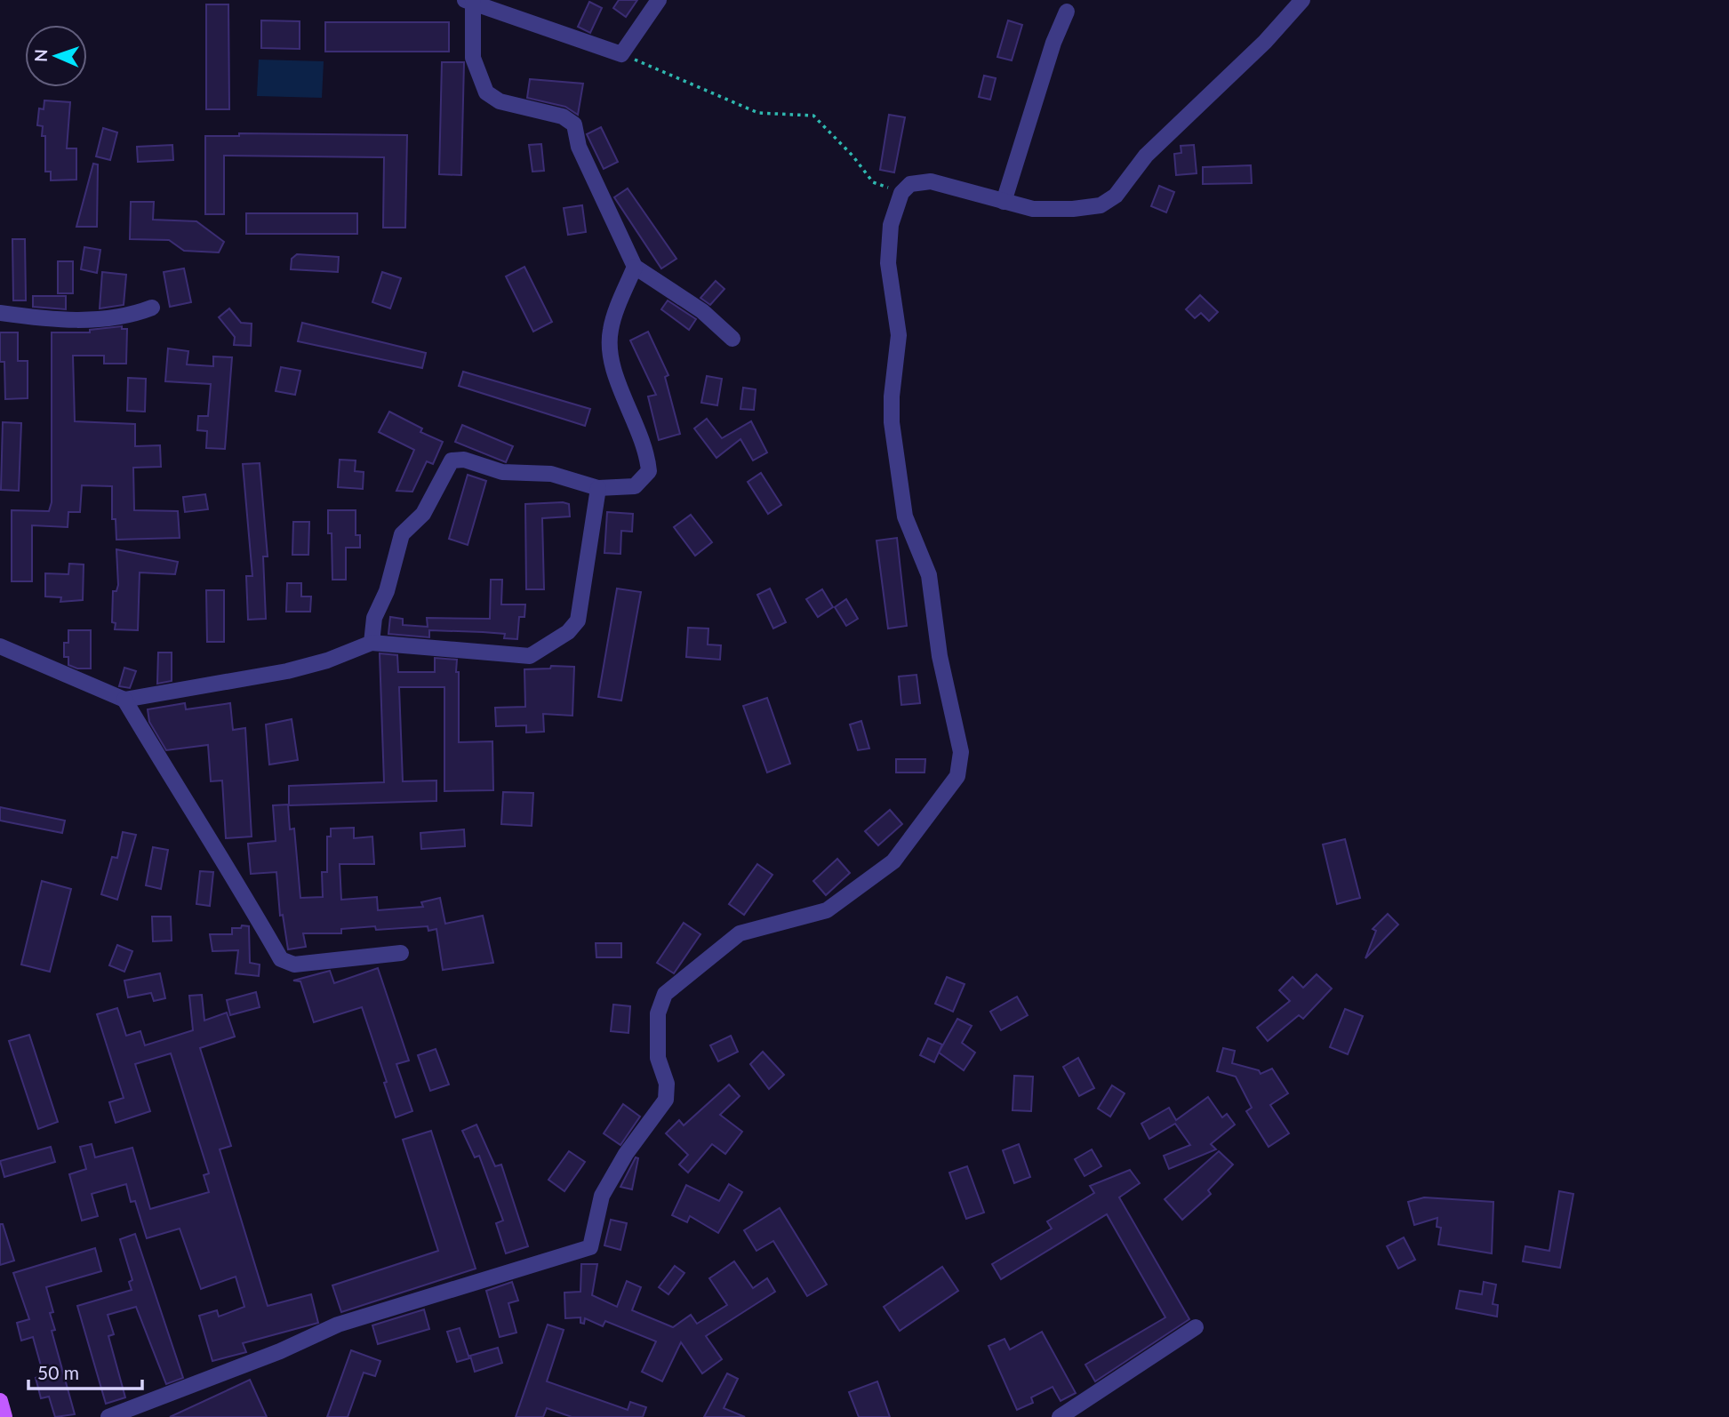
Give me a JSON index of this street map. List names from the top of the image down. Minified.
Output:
{"scale_bar":"50 m","north":"left"}
